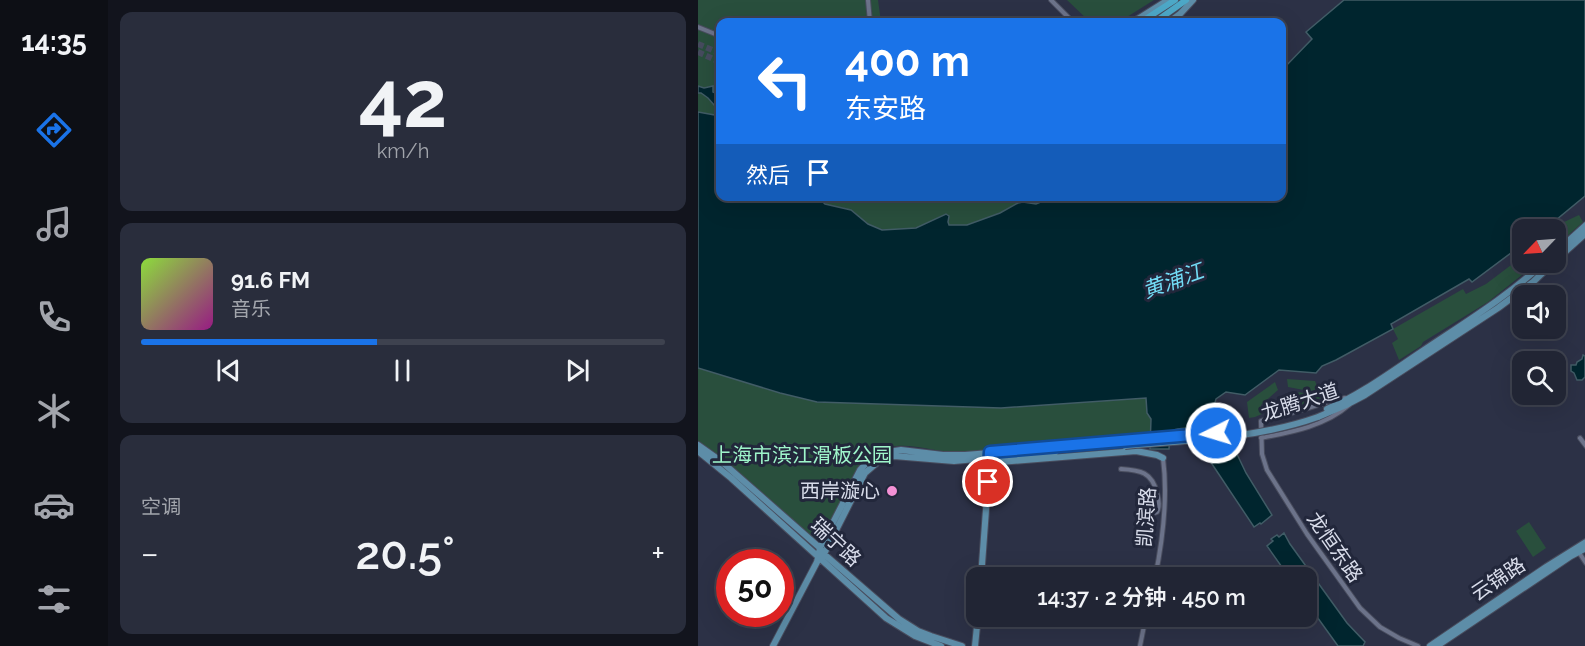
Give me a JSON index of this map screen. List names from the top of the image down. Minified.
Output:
{"streets":{"main road":["龙腾大道","瑞宁路","云锦路"],"street":["凯滨路","龙恒东路"]},"crossings":[["龙腾大道","瑞宁路"]],"water":["黄浦江"],"parks":["上海市滨江滑板公园"],"places":["西岸漩心"],"north":"bottom left","page":{"tabs":"14:35","tile":[["42","km/h"],"空调"],"turn":["400 m","东安路"],"then":"然后","song":["91.6 FM","音乐"],"heat":["−","20.5°","+"],"limit":"50","trip":"14:37 · 2 分钟 · 450 m"}}
